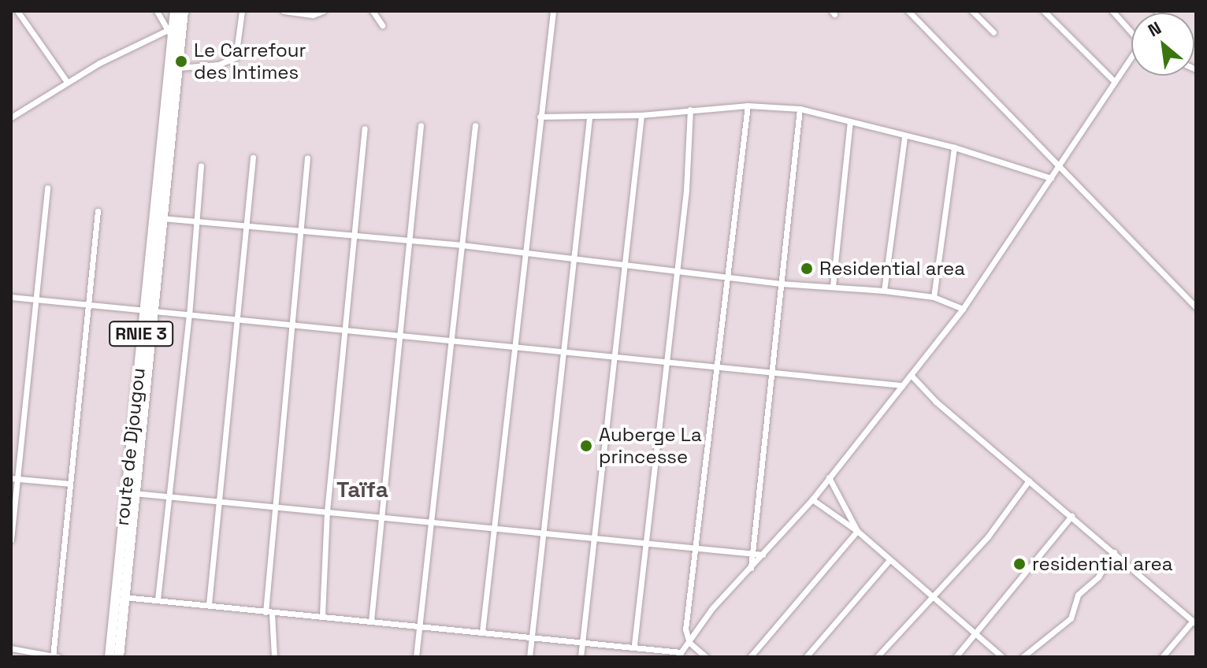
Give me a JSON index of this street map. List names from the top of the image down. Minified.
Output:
{"streets":{"highway":["RNIE 3","route de Djougou"]},"districts":["Taïfa"],"places":["Le Carrefour des Intimes","Residential area","Auberge La princesse","residential area"],"north":"top left"}
